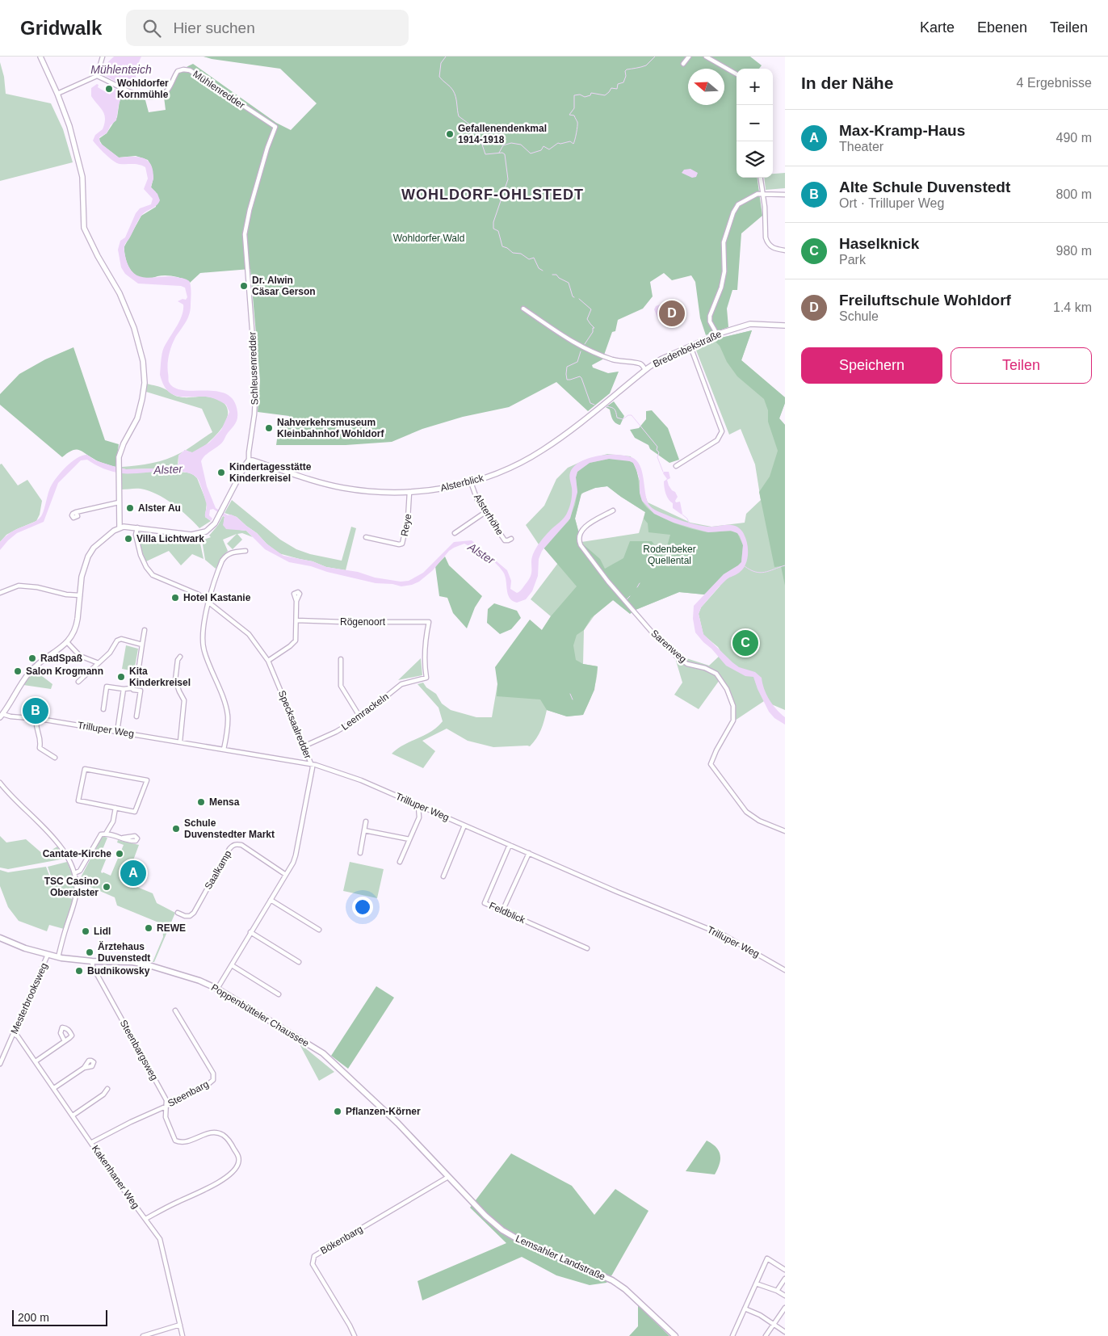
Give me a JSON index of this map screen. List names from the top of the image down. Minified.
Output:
{"streets":{"main road":["Poppenbütteler Chaussee","Lemsahler Landstraße"],"street":["Mühlenredder","Bredenbekstraße","Schleusenredder","Alsterblick","Alsterhöhe","Reye","Rögenoort","Sarenweg","Leemrackeln","Specksaalredder","Trilluper Weg","Saalkamp","Feldblick","Mesterbrooksweg","Steenbargsweg","Steenbarg","Kakenhaner Weg","Bökenbarg"]},"crossings":[["Mühlenredder","Schleusenredder"],["Bredenbekstraße","Alsterblick"],["Schleusenredder","Alsterblick"],["Schleusenredder","Specksaalredder"],["Alsterblick","Alsterhöhe"],["Alsterblick","Reye"],["Rögenoort","Leemrackeln"],["Leemrackeln","Specksaalredder"],["Specksaalredder","Trilluper Weg"],["Specksaalredder","Saalkamp"],["Specksaalredder","Poppenbütteler Chaussee"],["Trilluper Weg","Feldblick"],["Mesterbrooksweg","Poppenbütteler Chaussee"],["Mesterbrooksweg","Kakenhaner Weg"],["Poppenbütteler Chaussee","Steenbargsweg"],["Poppenbütteler Chaussee","Bökenbarg"],["Poppenbütteler Chaussee","Lemsahler Landstraße"],["Steenbargsweg","Steenbarg"],["Steenbargsweg","Kakenhaner Weg"],["Steenbarg","Kakenhaner Weg"],["Bökenbarg","Lemsahler Landstraße"]],"districts":["WOHLDORF-OHLSTEDT"],"water":["Mühlenteich","Alster"],"parks":["Wohldorfer Wald","Rodenbeker Quellental"],"places":["Wohldorfer Kornmühle","Gefallenendenkmal 1914-1918","Dr. Alwin Cäsar Gerson","Nahverkehrsmuseum Kleinbahnhof Wohldorf","Kindertagesstätte Kinderkreisel","Alster Au","Villa Lichtwark","Hotel Kastanie","RadSpaß","Salon Krogmann","Kita Kinderkreisel","Mensa","Schule Duvenstedter Markt","Cantate-Kirche","TSC Casino Oberalster","REWE","Lidl","Ärztehaus Duvenstedt","Budnikowsky","Pflanzen-Körner"],"scale_bar":"200 m","north":"left","page":{"header":"Gridwalk","search":"Hier suchen","nav":["Karte","Ebenen","Teilen"],"heading":["In der Nähe","4 Ergebnisse"],"map_buttons":["+","−"],"list":[{"mark":"A","name":"Max-Kramp-Haus","note":"Theater","value":"490 m"},{"mark":"B","name":"Alte Schule Duvenstedt","note":"Ort · Trilluper Weg","value":"800 m"},{"mark":"C","name":"Haselknick","note":"Park","value":"980 m"},{"mark":"D","name":"Freiluftschule Wohldorf","note":"Schule","value":"1.4 km"}],"pins":["D","C","B","A"],"buttons":["Speichern","Teilen"],"scale":"200 m"}}
